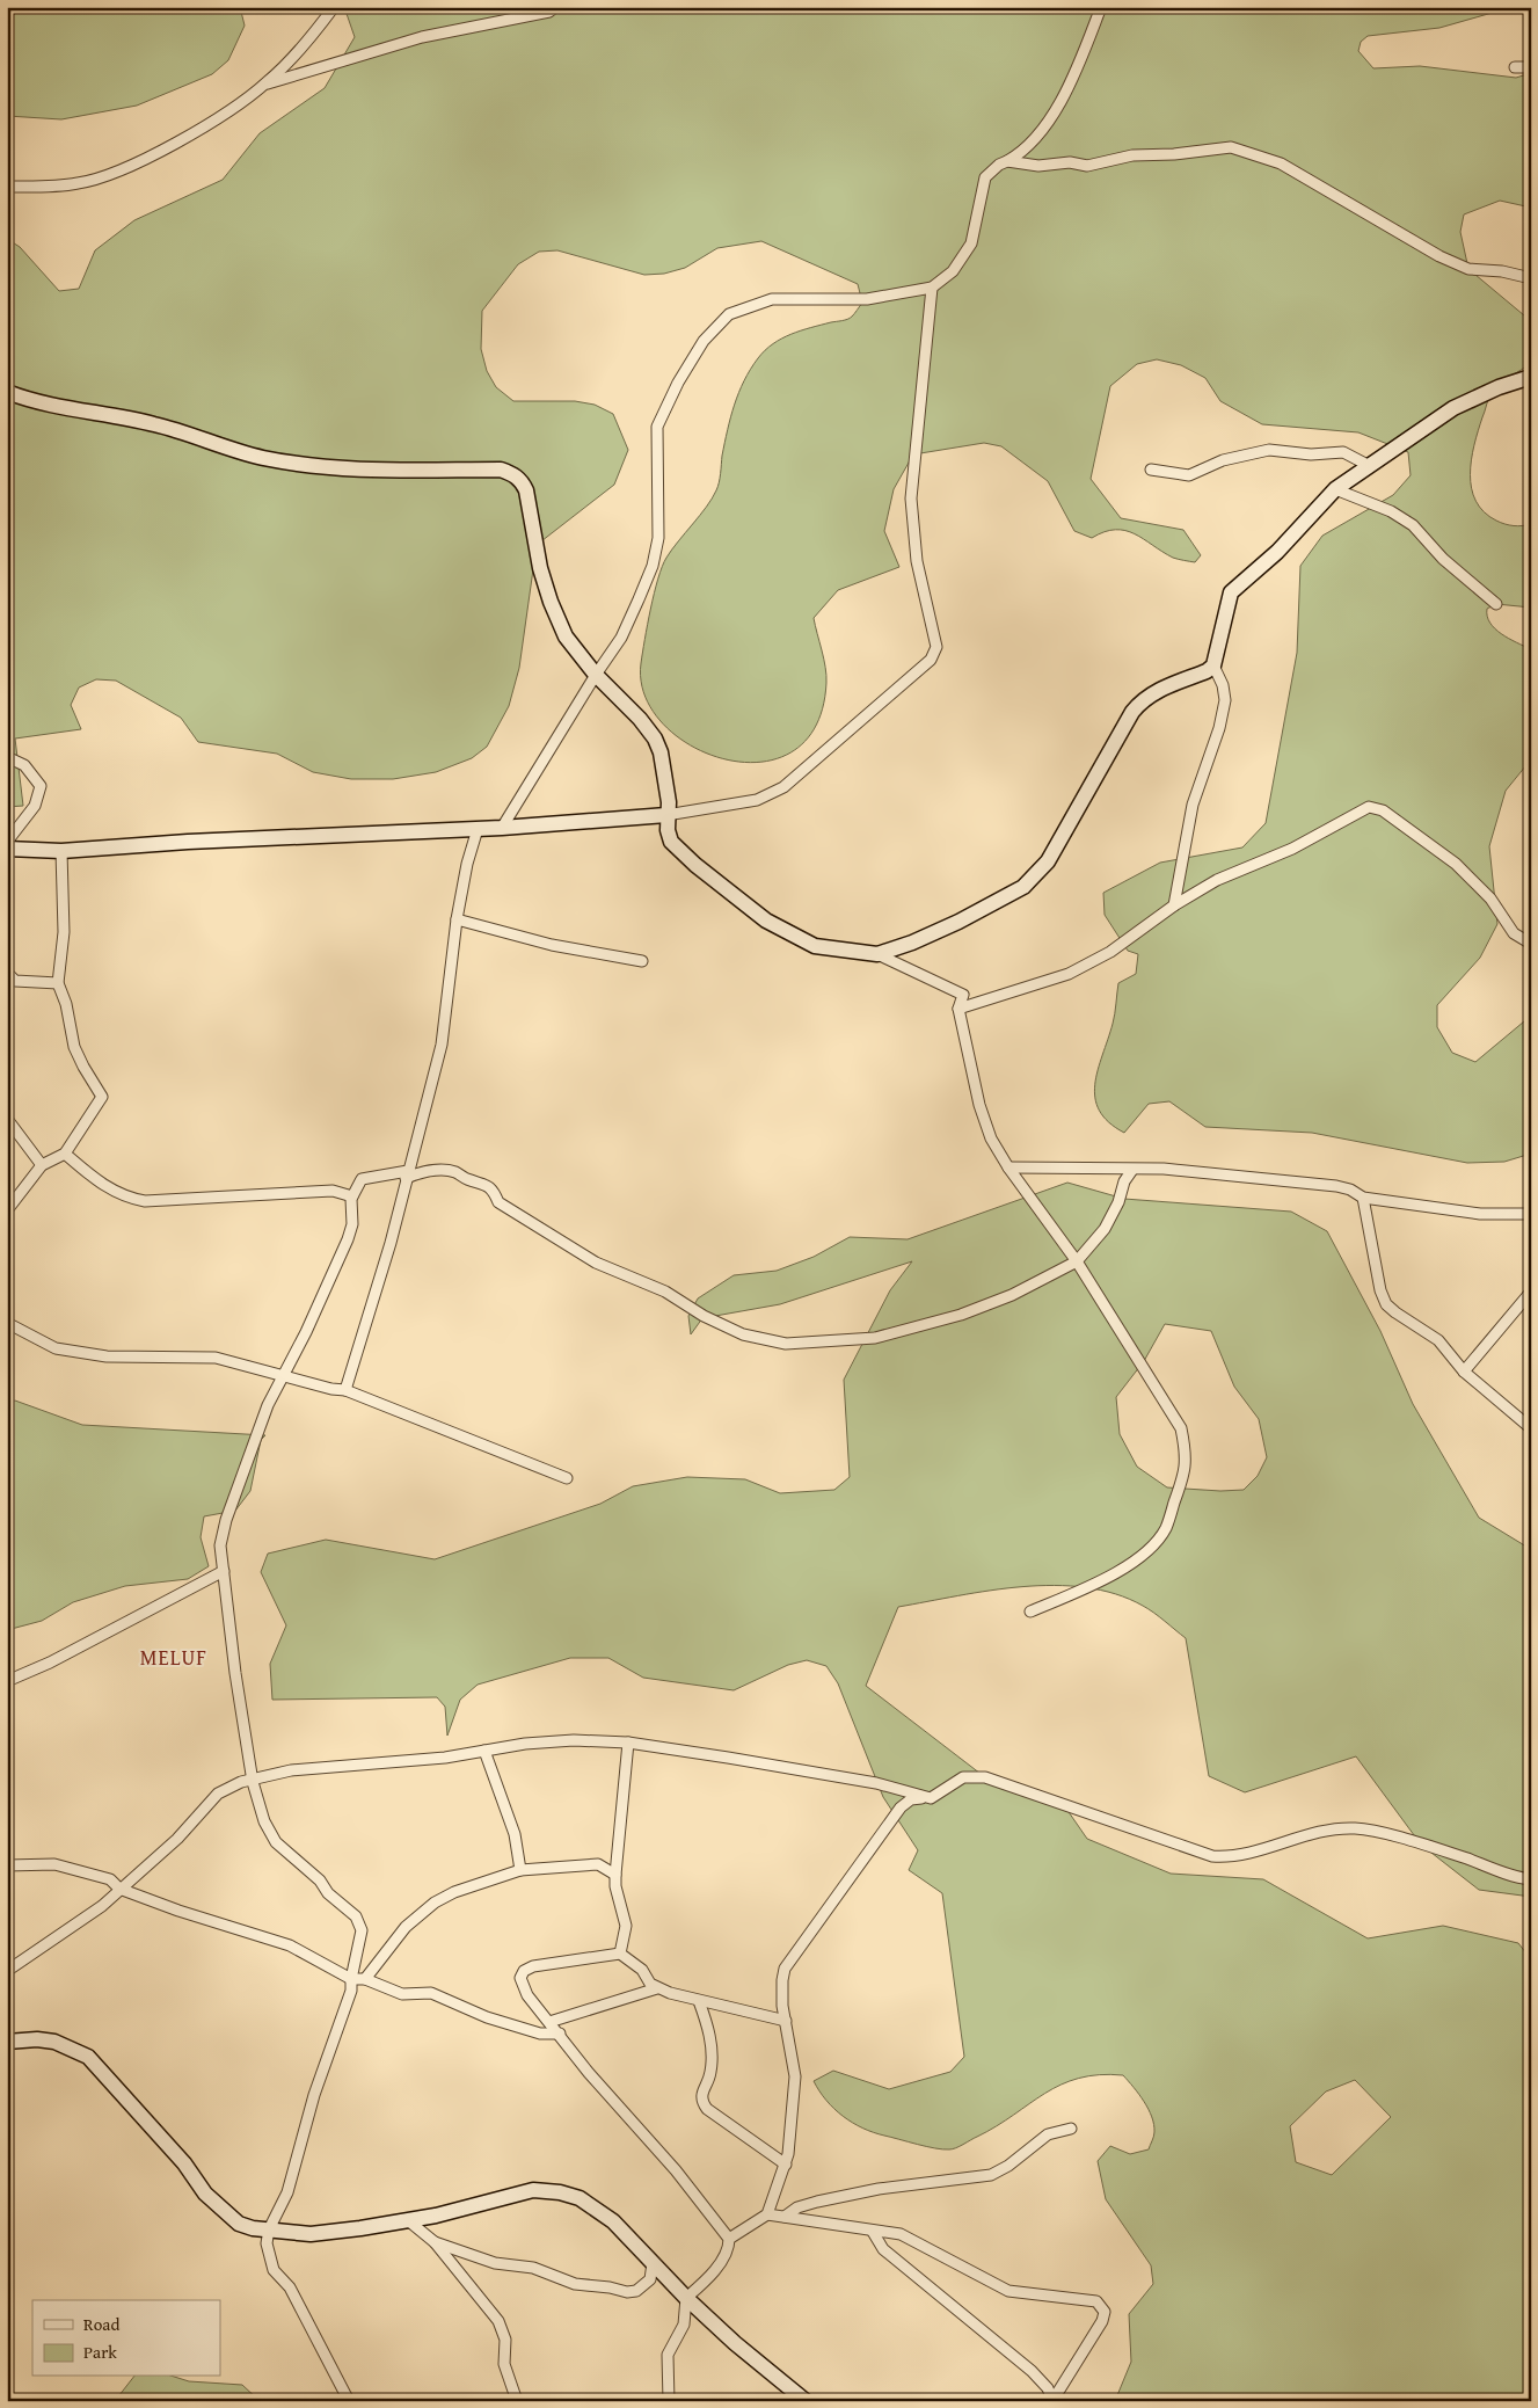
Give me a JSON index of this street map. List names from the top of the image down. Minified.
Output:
{"districts":["MELUF"],"legend":["Road","Park"]}
